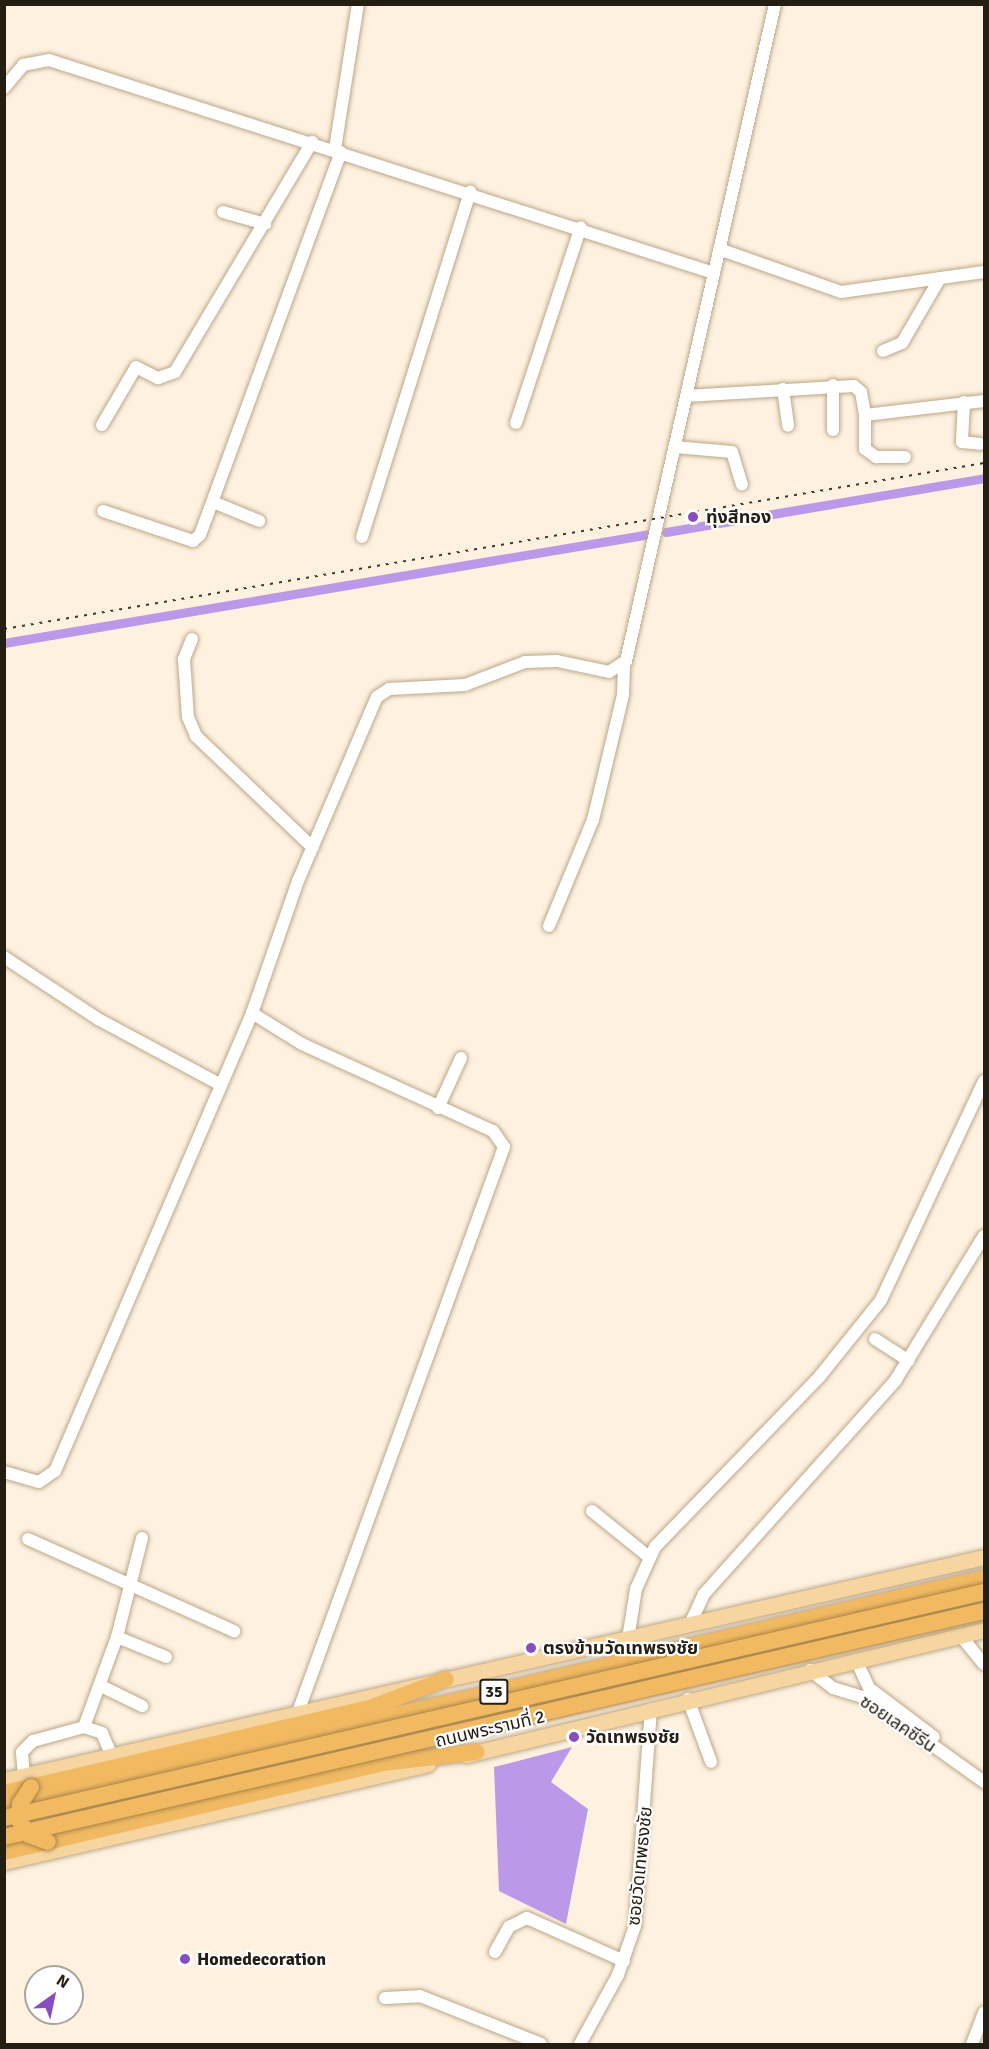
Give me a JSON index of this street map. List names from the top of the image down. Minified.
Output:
{"streets":{"highway":["35","ถนนพระรามที่ 2"],"street":["ซอยเลคซีรีน","ซอยวัดเทพธงชัย"]},"crossings":[["ซอยเลคซีรีน","ถนนพระรามที่ 2"],["ถนนพระรามที่ 2","ซอยวัดเทพธงชัย"]],"places":["ทุ่งสีทอง","ตรงข้ามวัดเทพธงชัย","วัดเทพธงชัย","Homedecoration"],"north":"top right"}
